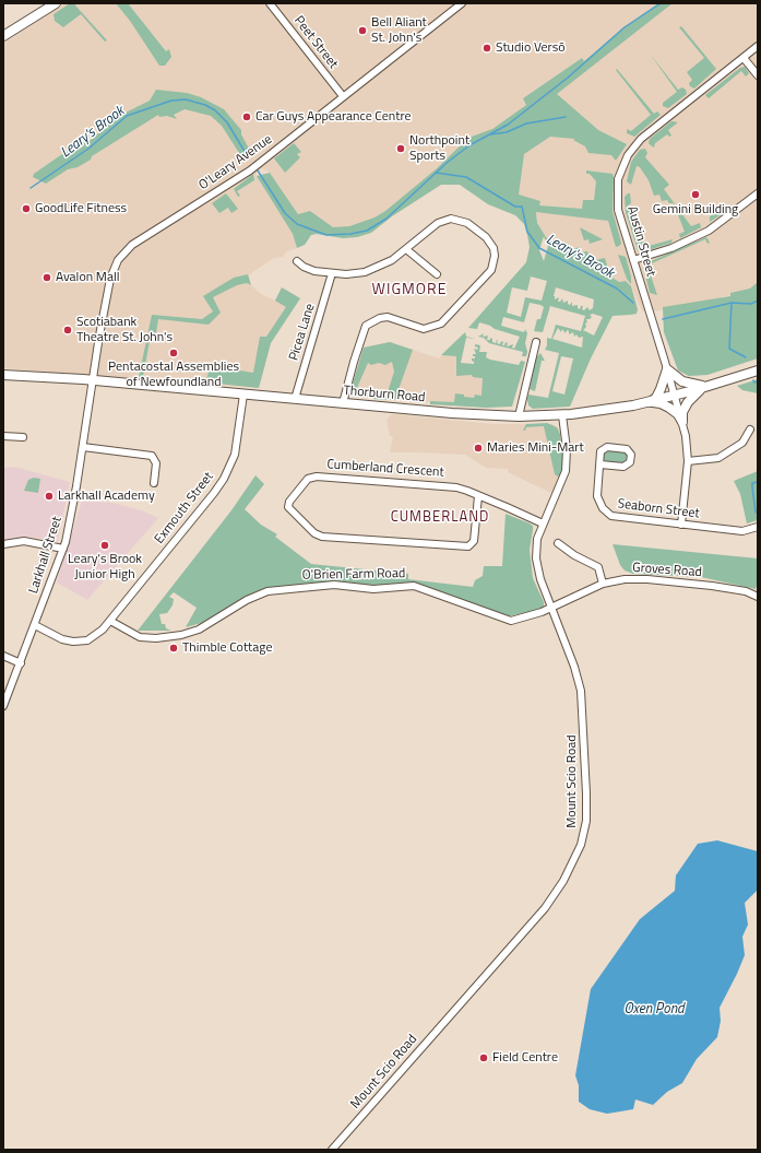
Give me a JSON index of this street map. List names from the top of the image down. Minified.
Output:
{"streets":{"main road":["Thorburn Road"],"street":["Peet Street","O'Leary Avenue","Austin Street","Picea Lane","Cumberland Crescent","Exmouth Street","Seaborn Street","Larkhall Street","Groves Road","O'Brien Farm Road","Mount Scio Road"]},"crossings":[["Peet Street","O'Leary Avenue"],["O'Leary Avenue","Thorburn Road"],["O'Leary Avenue","Larkhall Street"],["Austin Street","Thorburn Road"],["Austin Street","Seaborn Street"],["Picea Lane","Thorburn Road"],["Thorburn Road","Exmouth Street"],["Thorburn Road","Larkhall Street"],["Thorburn Road","Mount Scio Road"],["Cumberland Crescent","Mount Scio Road"],["Exmouth Street","Larkhall Street"],["Exmouth Street","O'Brien Farm Road"],["Groves Road","O'Brien Farm Road"],["Groves Road","Mount Scio Road"],["O'Brien Farm Road","Mount Scio Road"]],"districts":["WIGMORE","CUMBERLAND"],"water":["Leary's Brook","Oxen Pond"],"places":["Bell Aliant St. John's","Studio Versō","Car Guys Appearance Centre","Northpoint Sports","Gemini Building","GoodLife Fitness","Avalon Mall","Scotiabank Theatre St. John's","Pentacostal Assemblies of Newfoundland","Maries Mini-Mart","Larkhall Academy","Leary's Brook Junior High","Thimble Cottage","Field Centre"]}
